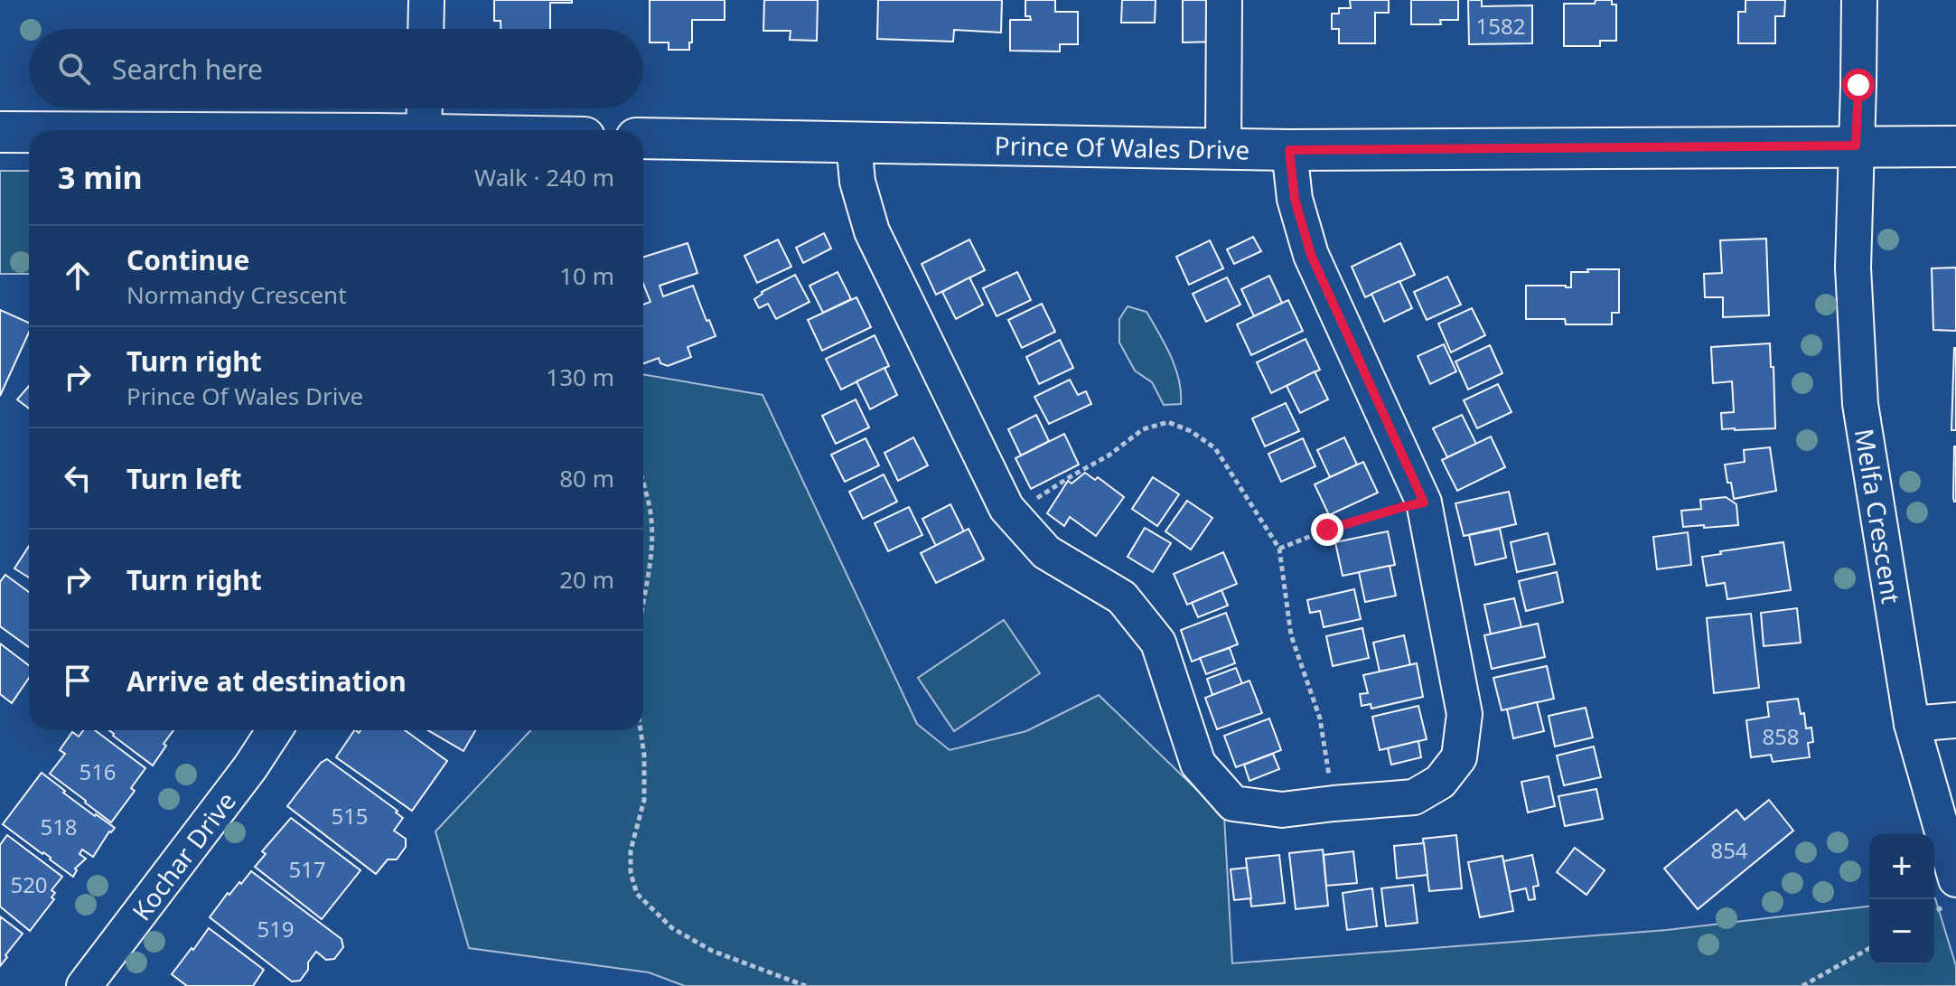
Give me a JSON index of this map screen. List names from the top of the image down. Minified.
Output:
{"streets":{"main road":["Prince Of Wales Drive"],"street":["Melfa Crescent","Kochar Drive"]},"crossings":[["Prince Of Wales Drive","Melfa Crescent"]],"house_numbers":["1582","858","516","515","518","854","517","520","519"],"page":{"search":"Search here","heading":["3 min","Walk · 240 m"],"list":[["Continue","Normandy Crescent","10 m"],["Turn right","Prince Of Wales Drive","130 m"],["Turn left","80 m"],["Turn right","20 m"],"Arrive at destination"],"map_buttons":["+","−"]}}
